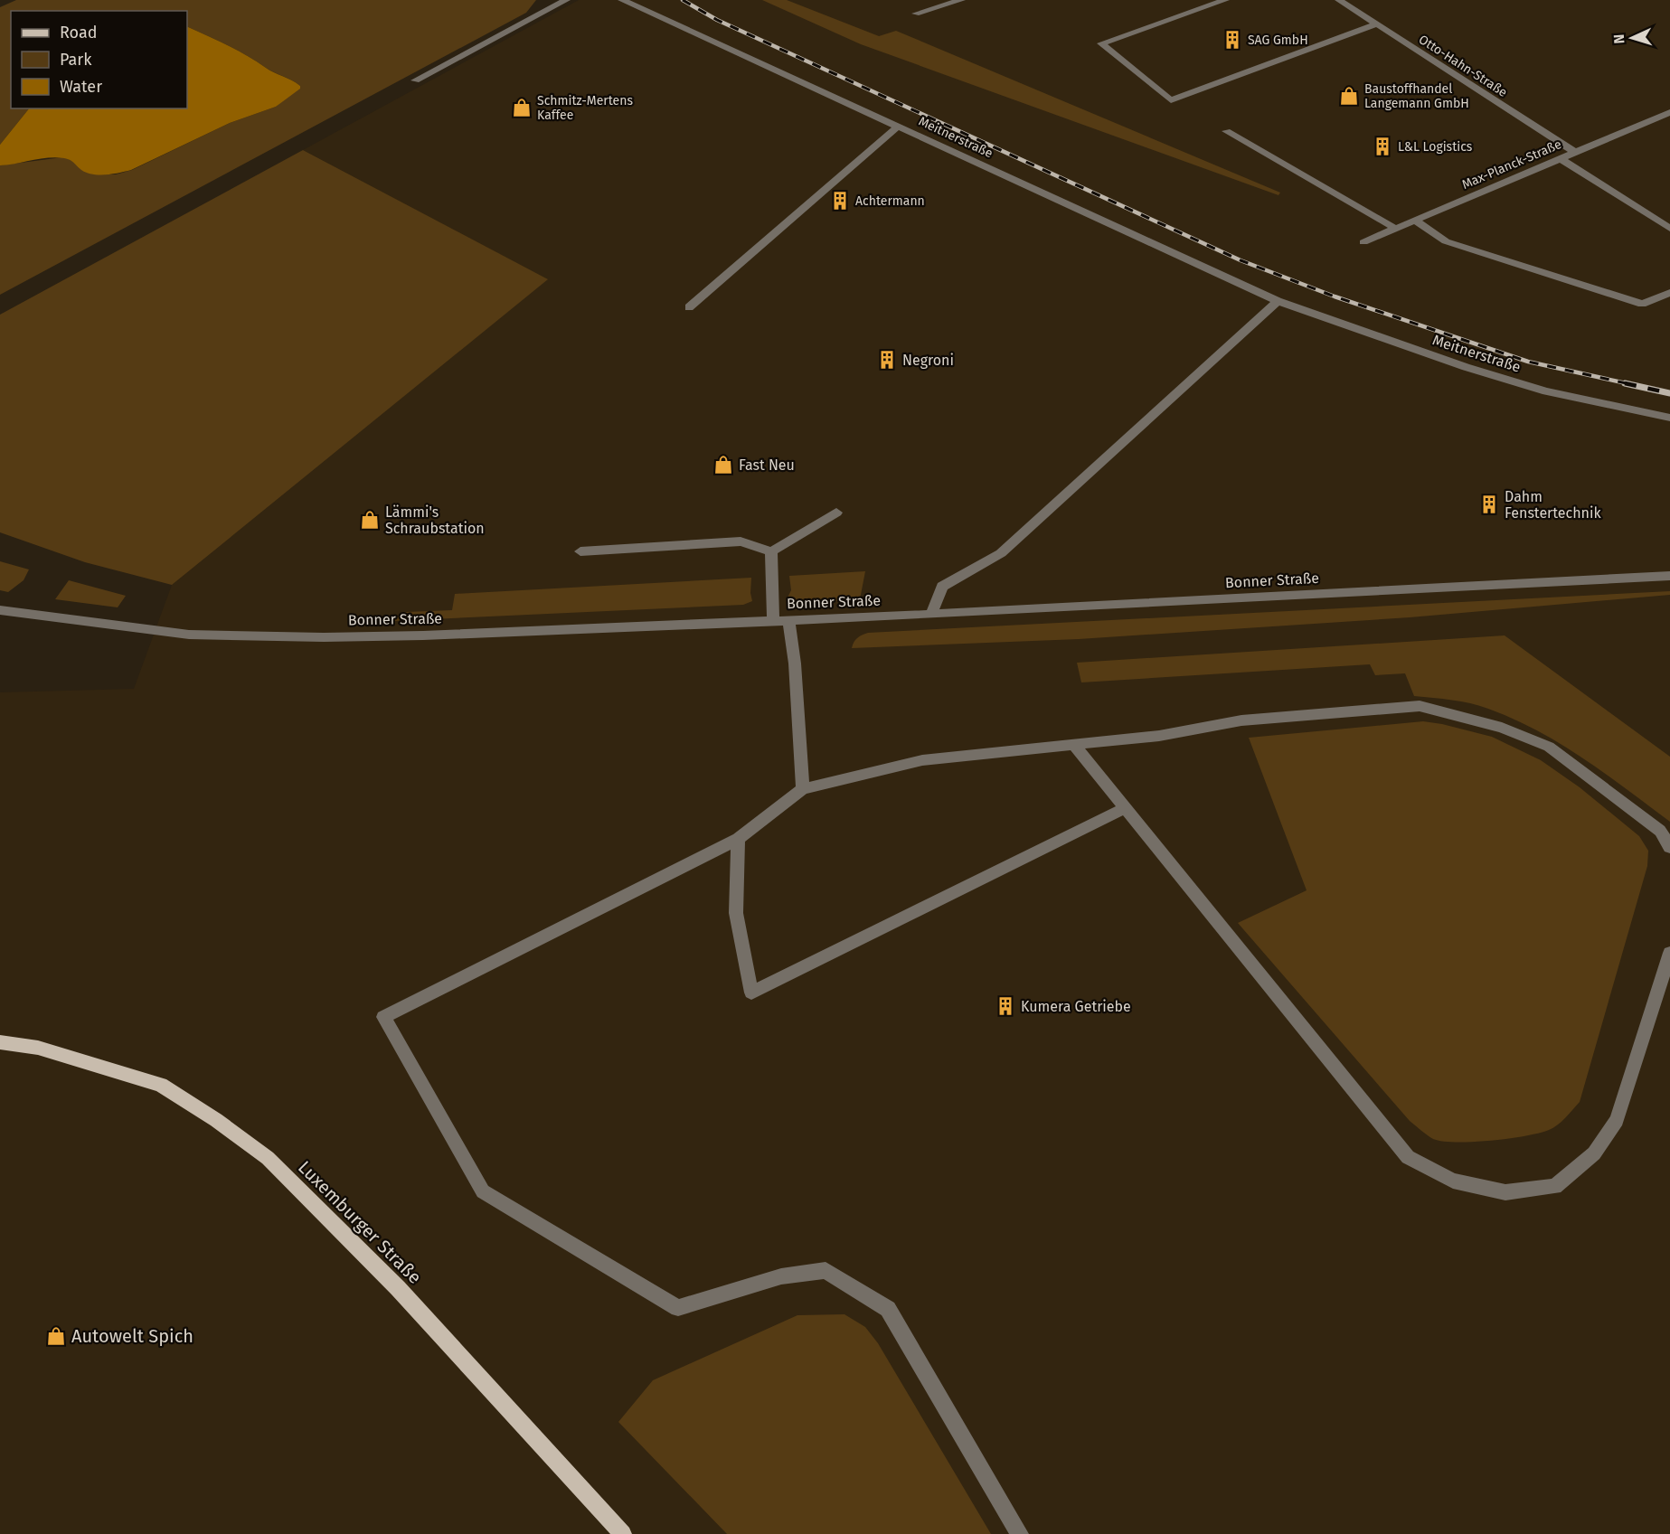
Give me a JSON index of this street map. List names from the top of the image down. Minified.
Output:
{"streets":{"main road":["Luxemburger Straße"],"street":["Otto-Hahn-Straße","Meitnerstraße","Max-Planck-Straße","Bonner Straße"]},"crossings":[["Otto-Hahn-Straße","Max-Planck-Straße"]],"places":{"building":["SAG GmbH","L&L Logistics","Achtermann","Negroni","Dahm Fenstertechnik","Kumera Getriebe"],"shop":["Baustoffhandel Langemann GmbH","Schmitz-Mertens Kaffee","Fast Neu","Lämmi's Schraubstation","Autowelt Spich"]},"legend":["Road","Park","Water"],"north":"left"}
